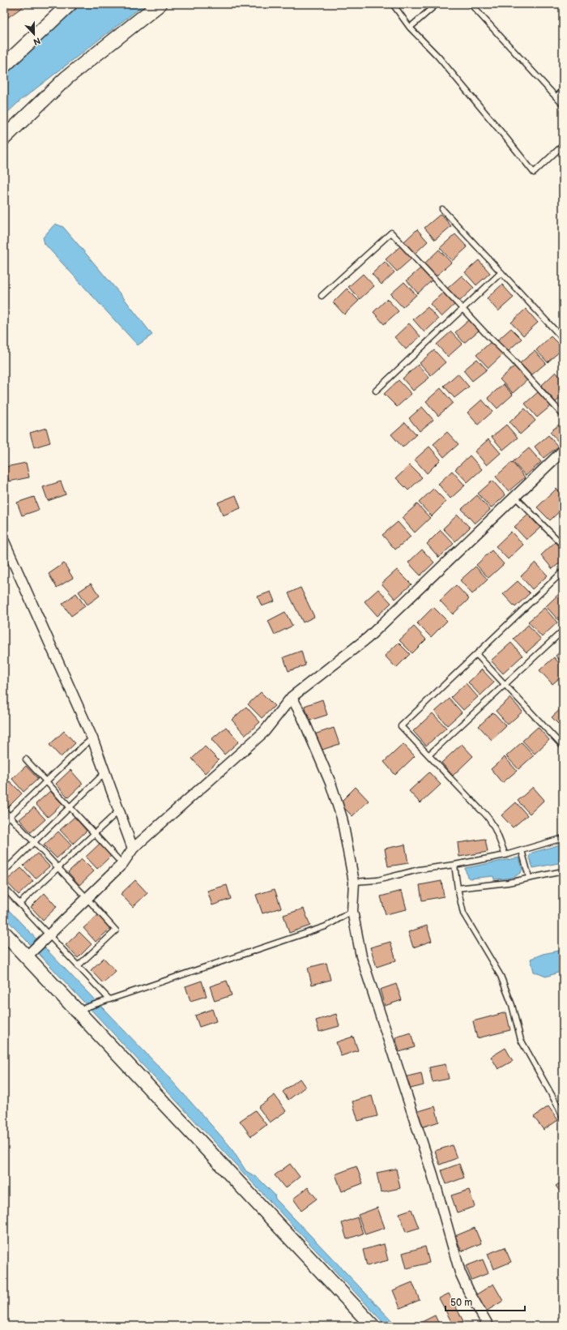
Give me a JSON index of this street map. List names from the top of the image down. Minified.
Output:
{"scale_bar":"50 m","north":"bottom"}
